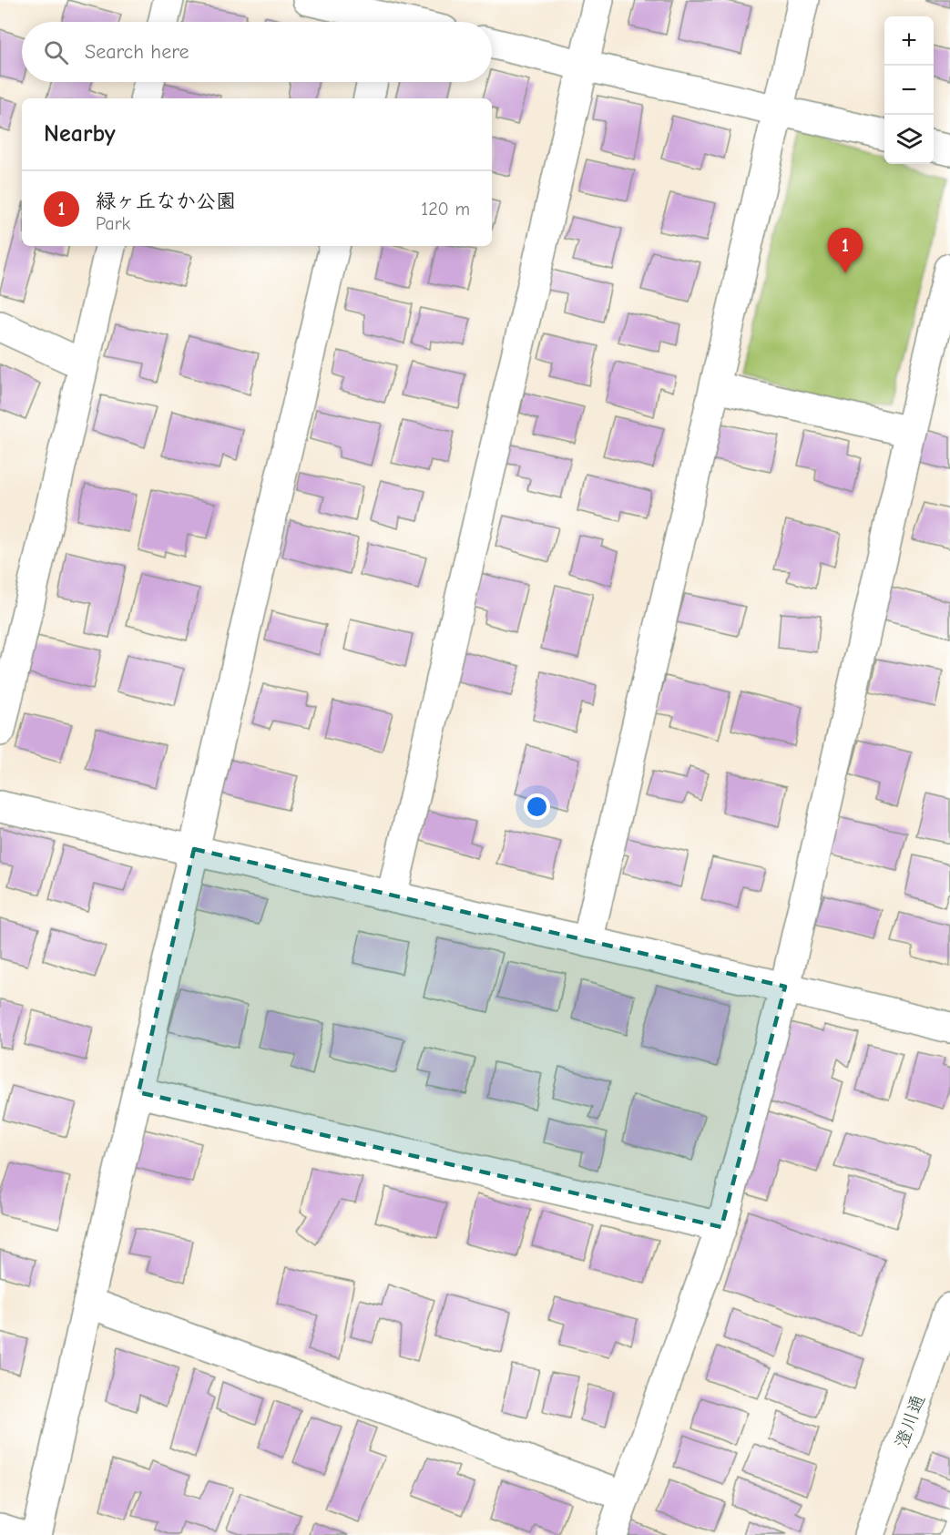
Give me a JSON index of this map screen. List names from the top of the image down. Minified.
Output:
{"streets":{"street":["澄川通"]},"page":{"map_buttons":["+","−"],"search":"Search here","heading":"Nearby","list":[{"mark":"1","name":"緑ヶ丘なか公園","note":"Park","value":"120 m"}],"pins":"1"}}
